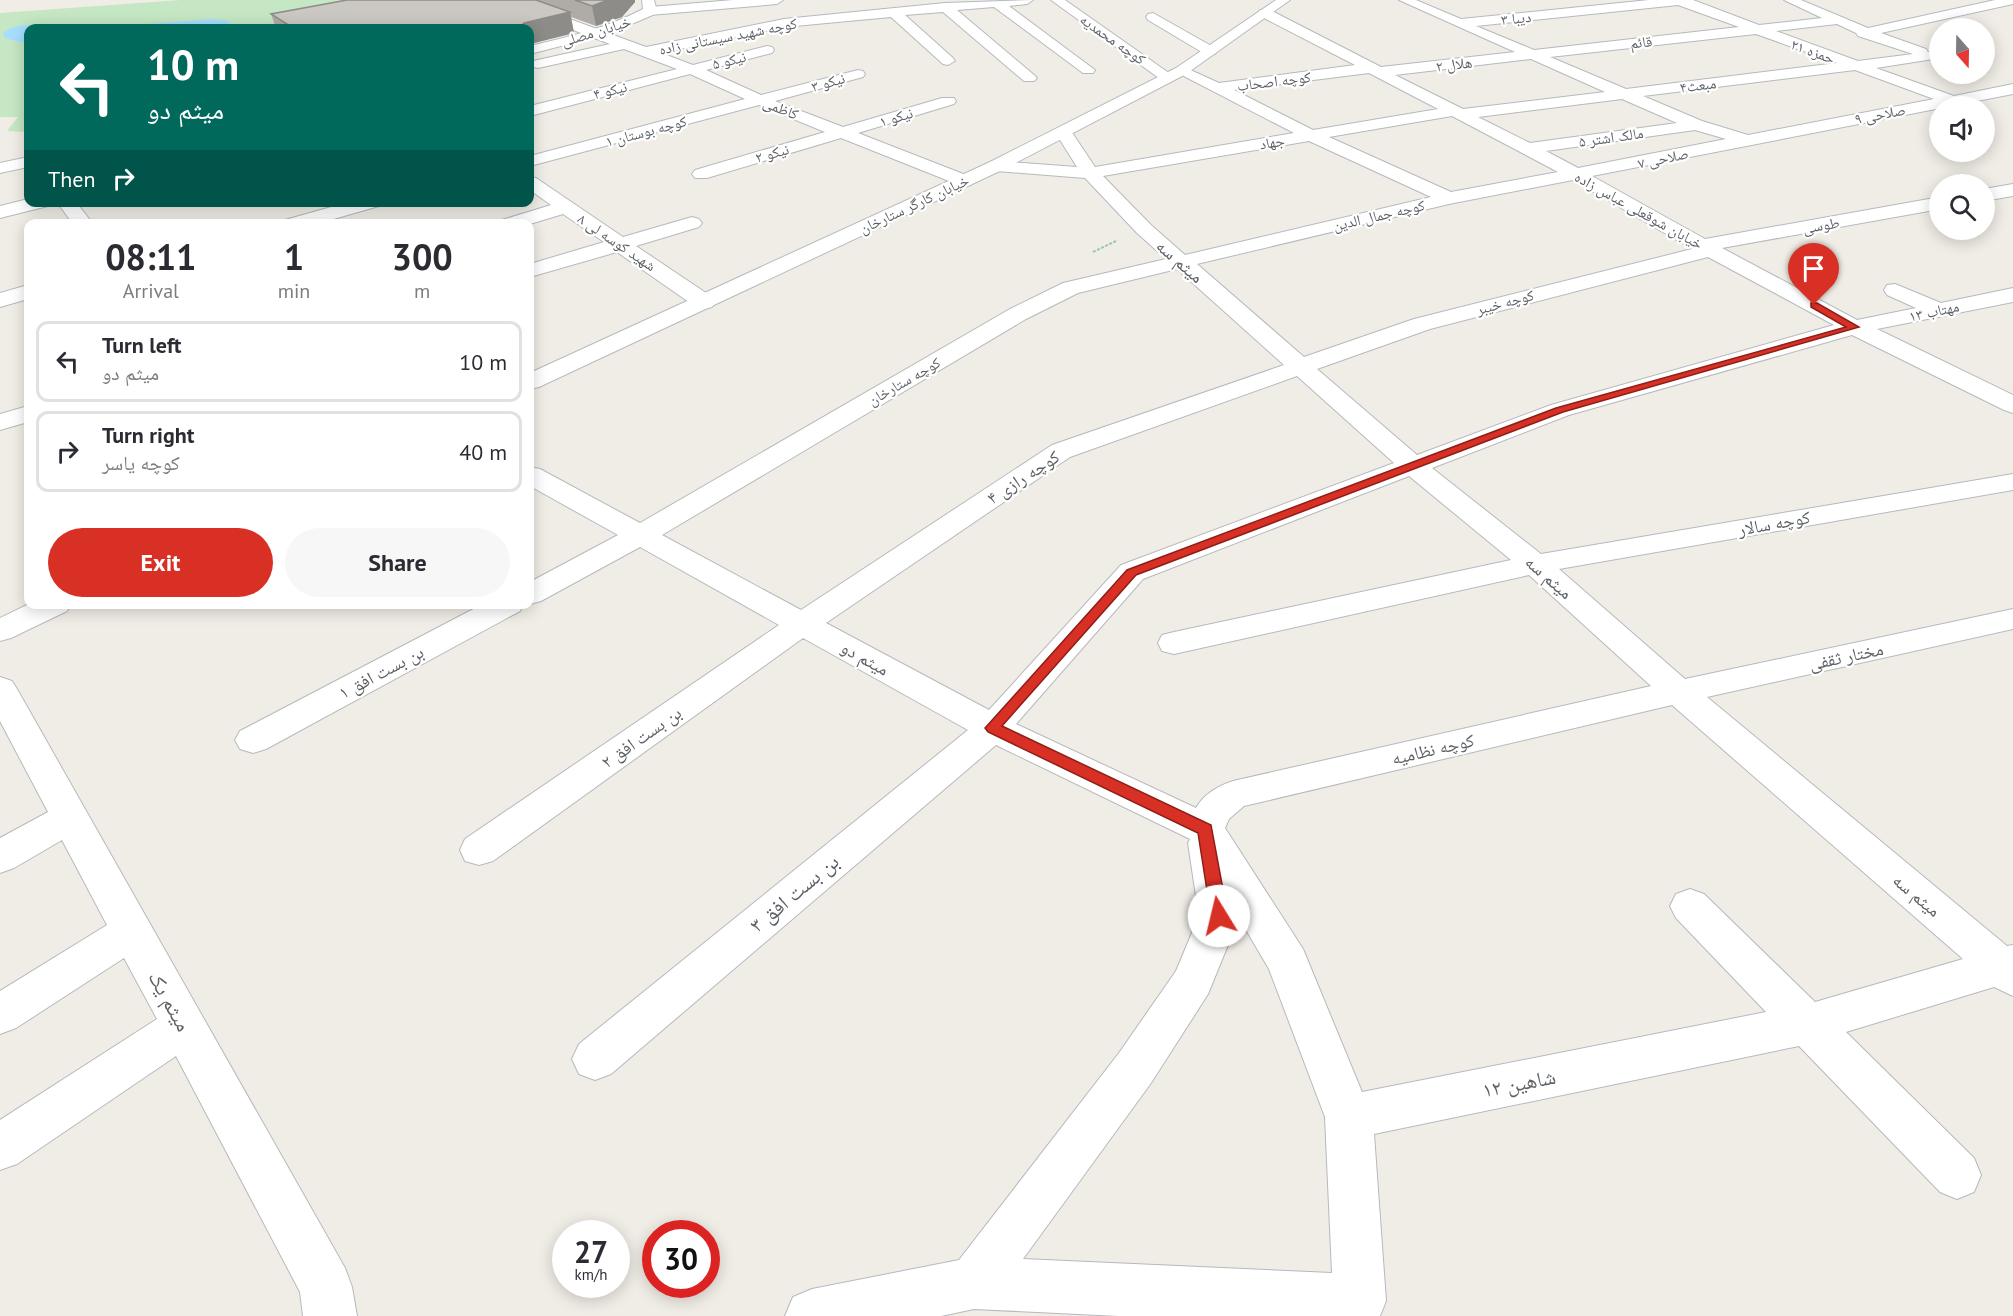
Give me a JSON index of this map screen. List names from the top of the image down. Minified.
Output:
{"streets":{"street":["دیبا ۳","خیابان مصلی","کوچه شهید سیستانی زاده","کوچه محمدیه","قائم","حمزه ۲۱","نیکو ۵","هلال ۲","کوچه اصحاب","نیکو ۳","مبعث۴","نیکو ۴","کاظمی","صلاحی ۹","نیکو ۱","کوچه بوستان ۱","مالک اشتر ۵","جهاد","نیکو ۲","صلاحی ۷","خیابان کارگر ستارخان","خیابان شوقعلی عباس زاده","کوچه جمال الدین","طوسی","شهید کوسه لی ۸","میثم سه","کوچه خیبر","مهتاب ۱۳","کوچه ستارخان","کوچه رازی ۴","کوچه سالار","مختار ثقفی","میثم دو","بن بست افق ۱","بن بست افق ۲","کوچه نظامیه","بن بست افق ۳","میثم یک","شاهین ۱۲"]},"crossings":[["دیبا ۳","حمزه ۲۱"],["خیابان مصلی","کاظمی"],["کوچه شهید سیستانی زاده","کاظمی"],["کوچه محمدیه","کوچه اصحاب"],["کوچه محمدیه","خیابان کارگر ستارخان"],["قائم","حمزه ۲۱"],["قائم","هلال ۲"],["حمزه ۲۱","مبعث۴"],["نیکو ۵","نیکو ۴"],["نیکو ۵","کاظمی"],["هلال ۲","کوچه اصحاب"],["هلال ۲","خیابان شوقعلی عباس زاده"],["کوچه اصحاب","خیابان کارگر ستارخان"],["کوچه اصحاب","خیابان شوقعلی عباس زاده"],["نیکو ۳","کاظمی"],["نیکو ۳","کوچه بوستان ۱"],["مبعث۴","جهاد"],["مبعث۴","خیابان شوقعلی عباس زاده"],["نیکو ۴","کاظمی"],["کاظمی","نیکو ۱"],["کاظمی","کوچه بوستان ۱"],["کاظمی","نیکو ۲"],["کاظمی","خیابان کارگر ستارخان"],["صلاحی ۹","صلاحی ۷"],["نیکو ۱","نیکو ۲"],["مالک اشتر ۵","خیابان شوقعلی عباس زاده"],["جهاد","خیابان شوقعلی عباس زاده"],["جهاد","میثم سه"],["صلاحی ۷","خیابان شوقعلی عباس زاده"],["صلاحی ۷","کوچه جمال الدین"],["خیابان کارگر ستارخان","خیابان شوقعلی عباس زاده"],["خیابان کارگر ستارخان","شهید کوسه لی ۸"],["خیابان کارگر ستارخان","میثم سه"],["خیابان شوقعلی عباس زاده","کوچه جمال الدین"],["خیابان شوقعلی عباس زاده","طوسی"],["خیابان شوقعلی عباس زاده","کوچه خیبر"],["خیابان شوقعلی عباس زاده","مهتاب ۱۳"],["کوچه جمال الدین","میثم سه"],["کوچه جمال الدین","کوچه ستارخان"],["طوسی","کوچه خیبر"],["میثم سه","کوچه خیبر"],["میثم سه","مهتاب ۱۳"],["میثم سه","کوچه ستارخان"],["میثم سه","کوچه رازی ۴"],["میثم سه","کوچه سالار"],["میثم سه","مختار ثقفی"],["میثم سه","کوچه نظامیه"],["میثم سه","بن بست افق ۳"],["میثم سه","شاهین ۱۲"],["کوچه خیبر","کوچه رازی ۴"],["مهتاب ۱۳","بن بست افق ۳"],["کوچه ستارخان","میثم دو"],["کوچه رازی ۴","میثم دو"],["کوچه رازی ۴","بن بست افق ۲"],["مختار ثقفی","کوچه نظامیه"],["میثم دو","بن بست افق ۲"],["میثم دو","کوچه نظامیه"],["میثم دو","بن بست افق ۳"]],"north":"bottom","page":{"turn":["10 m","میثم دو"],"then":"Then","eta":["08:11","Arrival","1","min","300","m"],"list":[{"name":"Turn left","note":"میثم دو","value":"10 m"},{"name":"Turn right","note":"کوچه یاسر","value":"40 m"}],"buttons":["Exit","Share"],"speed":"27 km/h","limit":"30"}}
